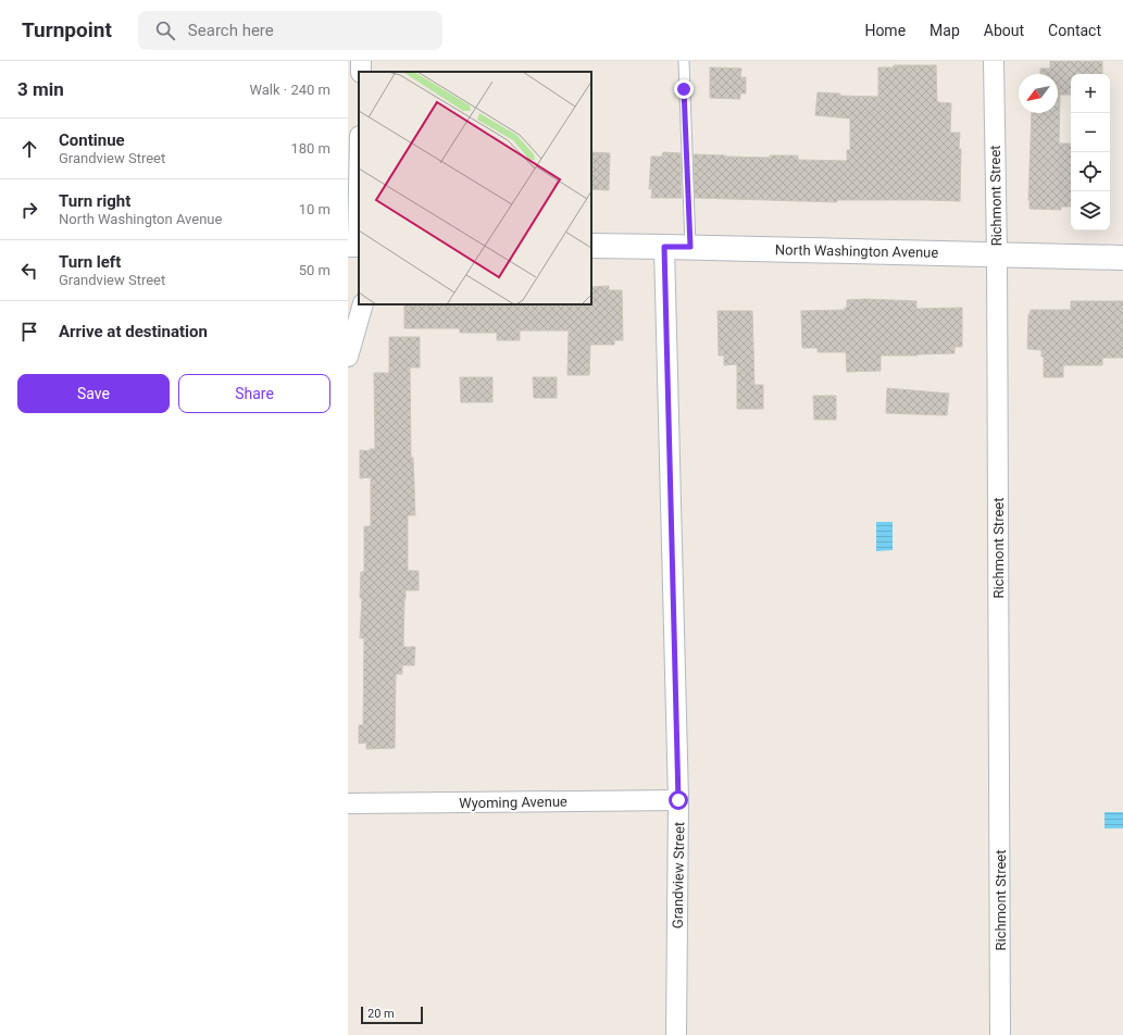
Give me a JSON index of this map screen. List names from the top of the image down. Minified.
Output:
{"streets":{"street":["Richmont Street","North Washington Avenue","Wyoming Avenue","Grandview Street"]},"crossings":[["Richmont Street","North Washington Avenue"],["North Washington Avenue","Grandview Street"],["Wyoming Avenue","Grandview Street"]],"scale_bar":"20 m","north":"bottom left","page":{"header":"Turnpoint","search":"Search here","nav":["Home","Map","About","Contact"],"heading":["3 min","Walk · 240 m"],"map_buttons":["+","−"],"list":[["Continue","Grandview Street","180 m"],["Turn right","North Washington Avenue","10 m"],["Turn left","Grandview Street","50 m"],"Arrive at destination"],"buttons":["Save","Share"],"scale":"20 m"}}
